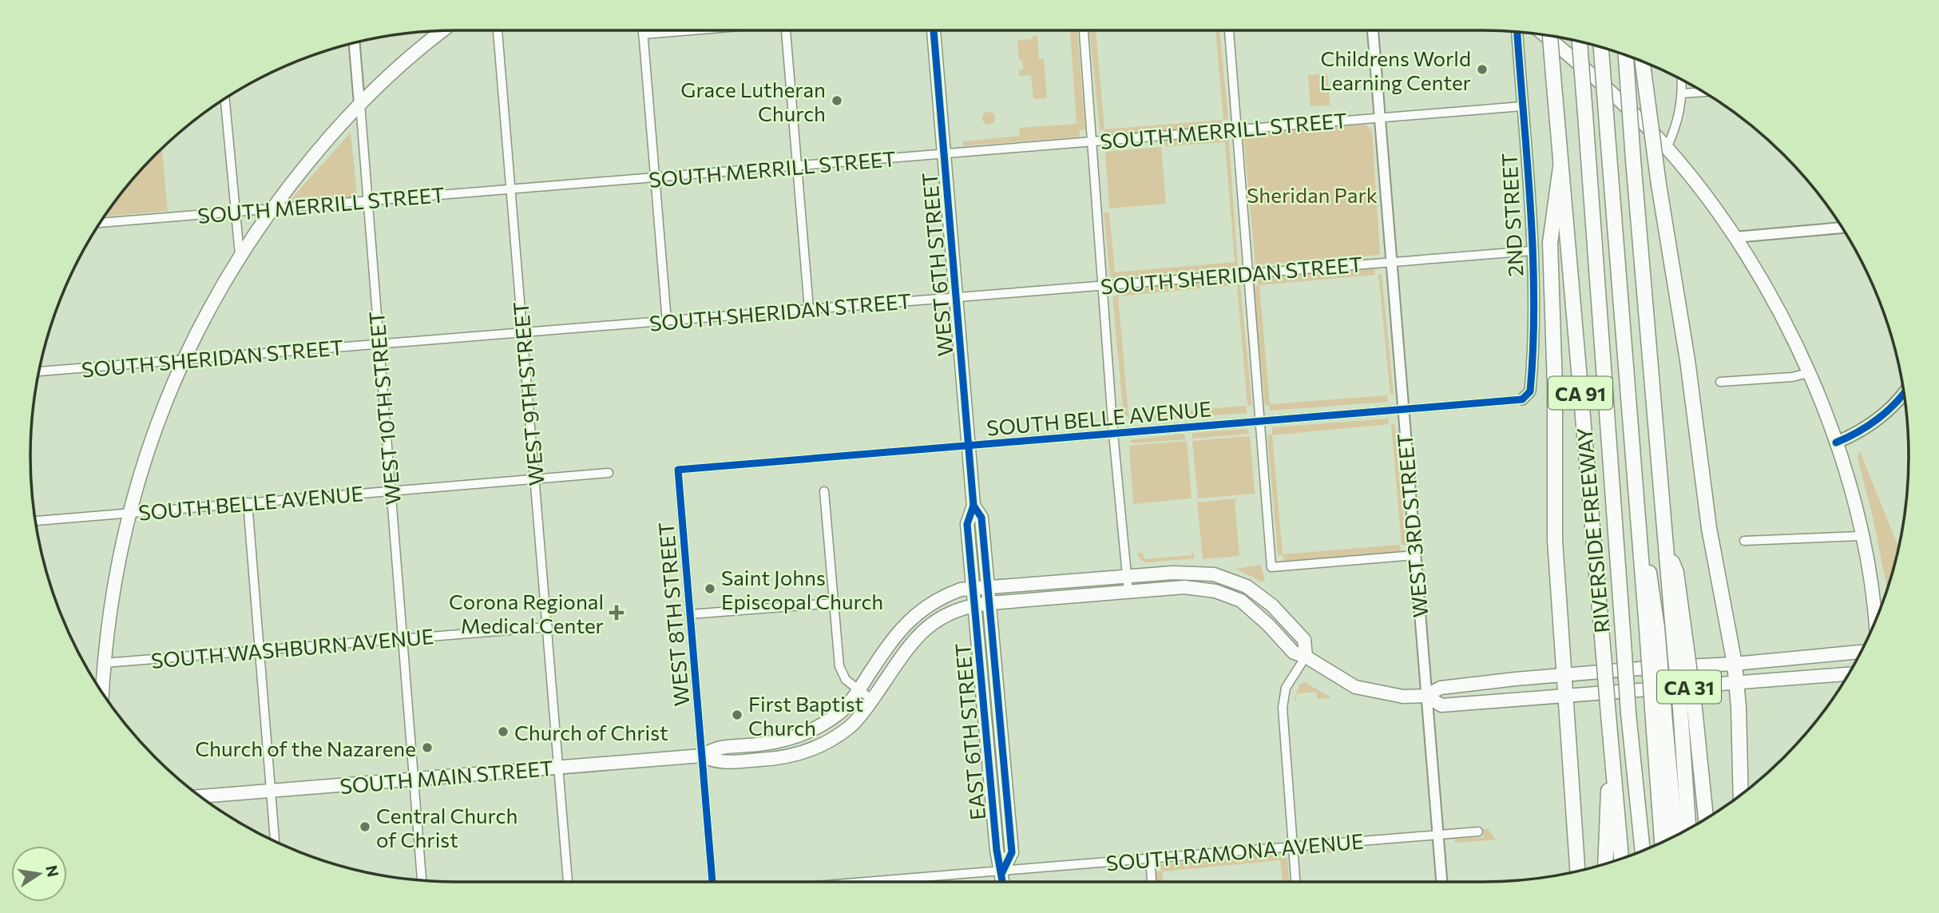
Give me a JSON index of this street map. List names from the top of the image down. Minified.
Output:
{"streets":{"highway":["CA 91","RIVERSIDE FREEWAY"],"main road":["WEST 6TH STREET","CA 31","EAST 6TH STREET","SOUTH MAIN STREET"],"street":["SOUTH MERRILL STREET","2ND STREET","SOUTH SHERIDAN STREET","WEST 9TH STREET","WEST 10TH STREET","SOUTH BELLE AVENUE","WEST 3RD STREET","WEST 8TH STREET","SOUTH WASHBURN AVENUE","SOUTH RAMONA AVENUE"]},"crossings":[["SOUTH MERRILL STREET","2ND STREET"],["SOUTH MERRILL STREET","WEST 6TH STREET"],["SOUTH MERRILL STREET","WEST 9TH STREET"],["SOUTH MERRILL STREET","WEST 10TH STREET"],["SOUTH MERRILL STREET","WEST 3RD STREET"],["2ND STREET","SOUTH SHERIDAN STREET"],["2ND STREET","SOUTH BELLE AVENUE"],["WEST 6TH STREET","SOUTH SHERIDAN STREET"],["WEST 6TH STREET","SOUTH BELLE AVENUE"],["WEST 6TH STREET","EAST 6TH STREET"],["WEST 6TH STREET","SOUTH MAIN STREET"],["SOUTH SHERIDAN STREET","WEST 9TH STREET"],["SOUTH SHERIDAN STREET","WEST 10TH STREET"],["SOUTH SHERIDAN STREET","WEST 3RD STREET"],["WEST 9TH STREET","SOUTH BELLE AVENUE"],["WEST 9TH STREET","SOUTH WASHBURN AVENUE"],["WEST 9TH STREET","SOUTH MAIN STREET"],["WEST 10TH STREET","SOUTH BELLE AVENUE"],["WEST 10TH STREET","SOUTH WASHBURN AVENUE"],["WEST 10TH STREET","SOUTH MAIN STREET"],["SOUTH BELLE AVENUE","WEST 3RD STREET"],["SOUTH BELLE AVENUE","WEST 8TH STREET"],["WEST 3RD STREET","SOUTH MAIN STREET"],["WEST 3RD STREET","SOUTH RAMONA AVENUE"],["WEST 8TH STREET","SOUTH MAIN STREET"],["EAST 6TH STREET","SOUTH MAIN STREET"],["EAST 6TH STREET","SOUTH RAMONA AVENUE"]],"parks":["Sheridan Park"],"places":{"other":["Childrens World Learning Center","Grace Lutheran Church","Saint Johns Episcopal Church","First Baptist Church","Church of Christ","Church of the Nazarene","Central Church of Christ"],"health":["Corona Regional Medical Center"]},"north":"right"}
